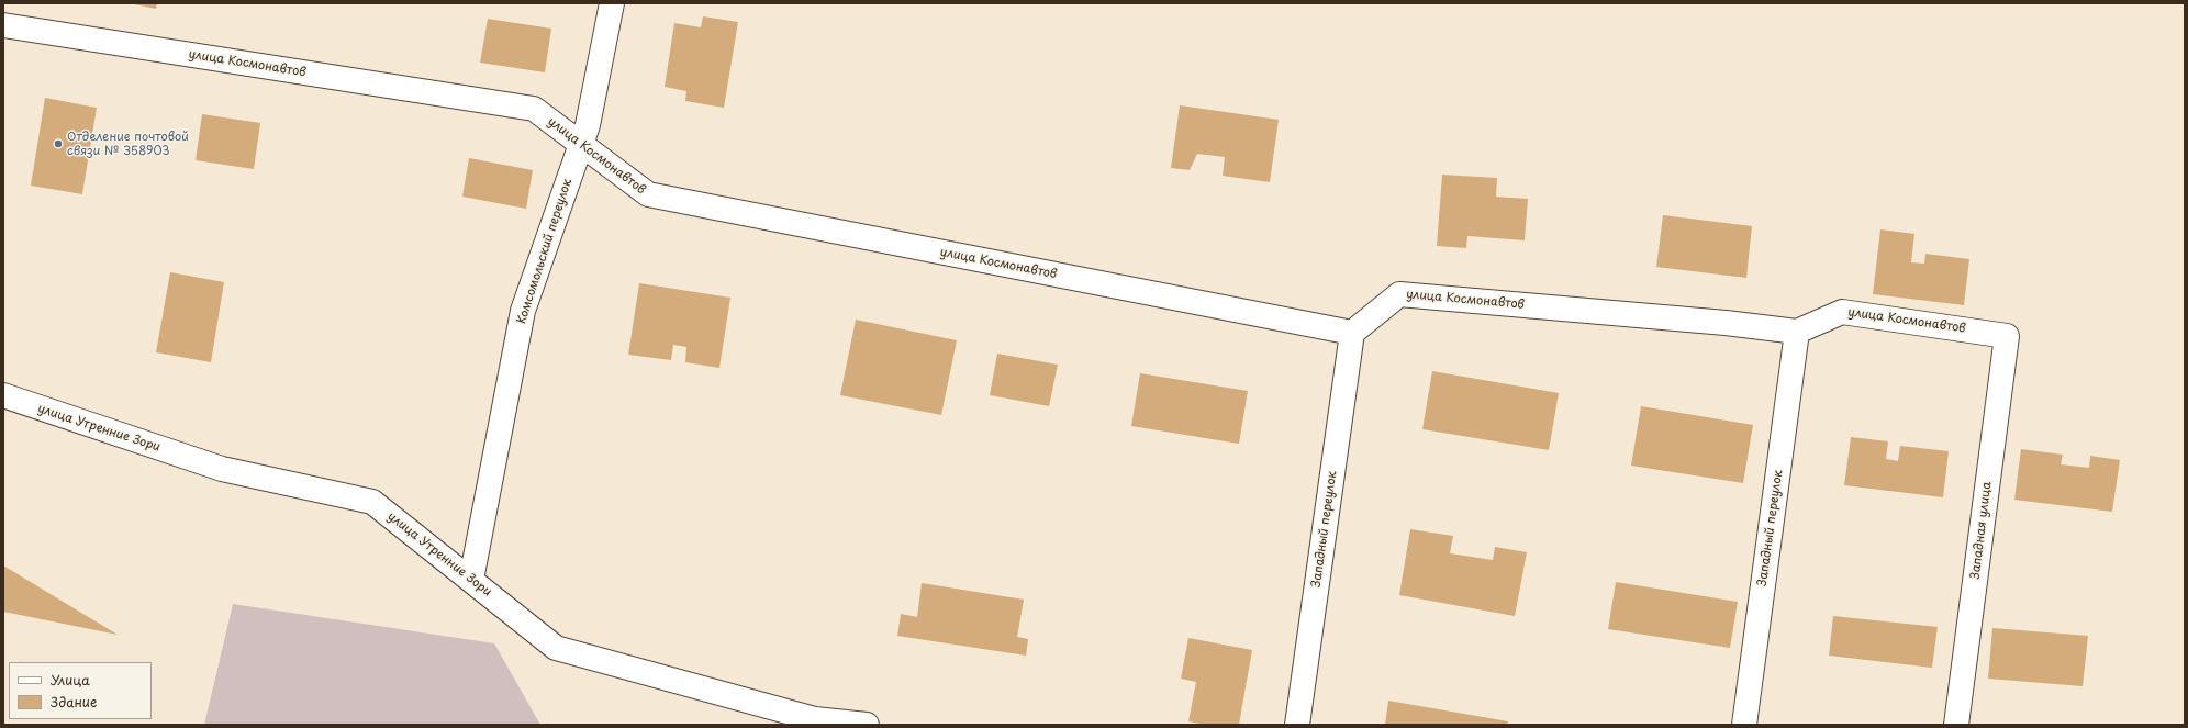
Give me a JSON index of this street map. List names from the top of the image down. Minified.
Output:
{"streets":{"street":["улица Космонавтов","Комсомольский переулок","улица Утренние Зори","Западный переулок","Западная улица"]},"crossings":[["улица Космонавтов","Комсомольский переулок"],["улица Космонавтов","Западный переулок"],["улица Космонавтов","Западная улица"],["Комсомольский переулок","улица Утренние Зори"]],"places":["Отделение почтовой связи № 358903"],"legend":["Улица","Здание"]}
